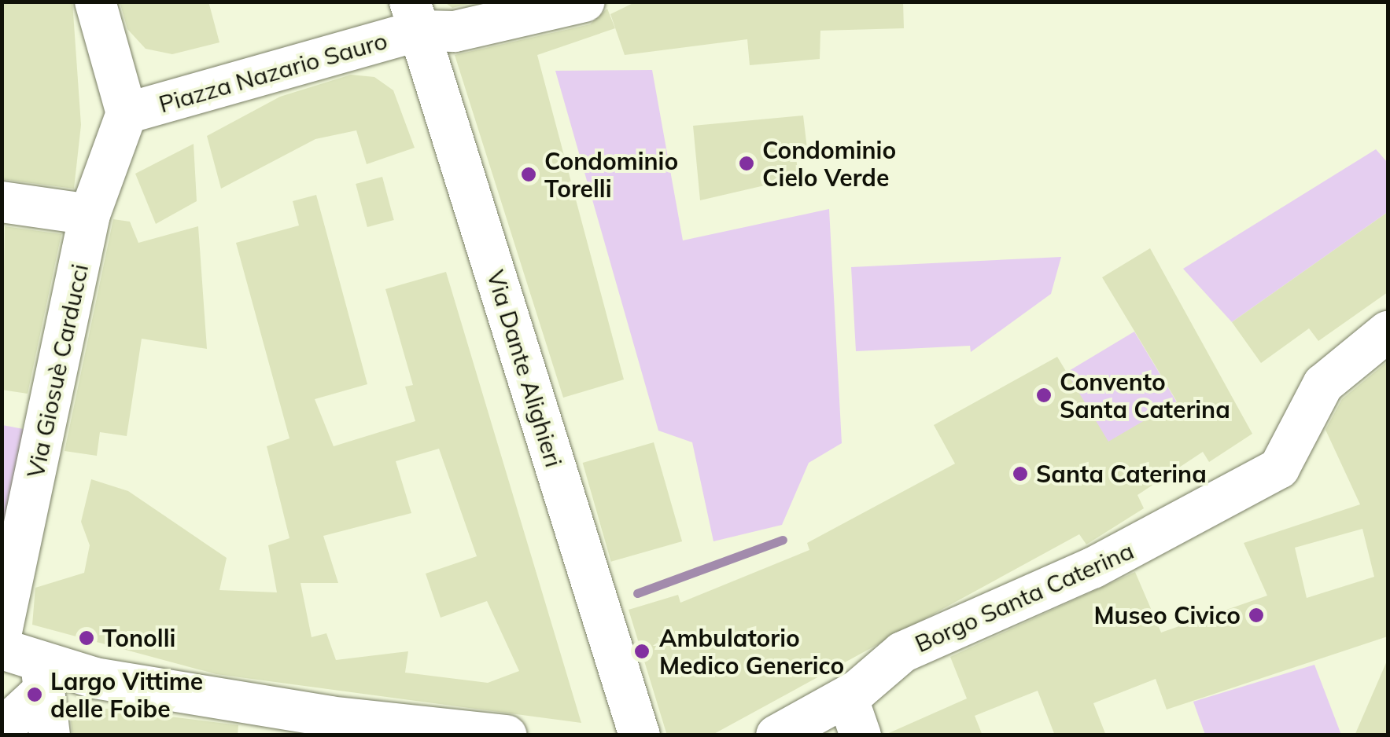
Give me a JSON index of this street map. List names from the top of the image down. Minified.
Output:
{"streets":{"street":["Piazza Nazario Sauro","Via Dante Alighieri","Via Giosuè Carducci","Borgo Santa Caterina"]},"crossings":[["Piazza Nazario Sauro","Via Dante Alighieri"],["Piazza Nazario Sauro","Via Giosuè Carducci"]],"places":["Condominio Cielo Verde","Condominio Torelli","Convento Santa Caterina","Santa Caterina","Museo Civico","Tonolli","Ambulatorio Medico Generico","Largo Vittime delle Foibe"]}
